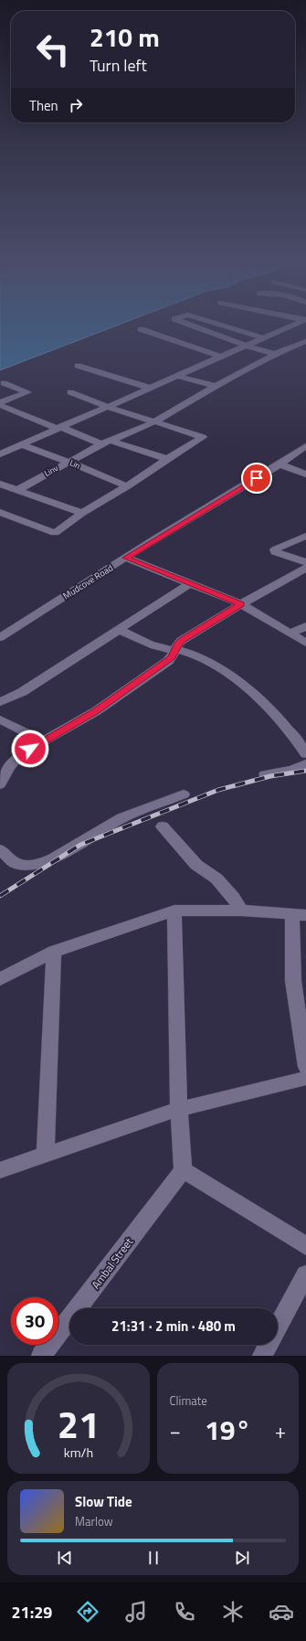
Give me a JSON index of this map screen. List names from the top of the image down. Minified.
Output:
{"streets":{"street":["Lin","Linv","Mudcove Road","Ambal Street"]},"crossings":[["Lin","Linv"]],"page":{"turn":["210 m","Turn left"],"then":"Then","limit":"30","trip":"21:31 · 2 min · 480 m","tile":"Climate","heat":["−","19°","+"],"song":["Slow Tide","Marlow"],"tabs":"21:29","gauge":["21","km/h"]}}
